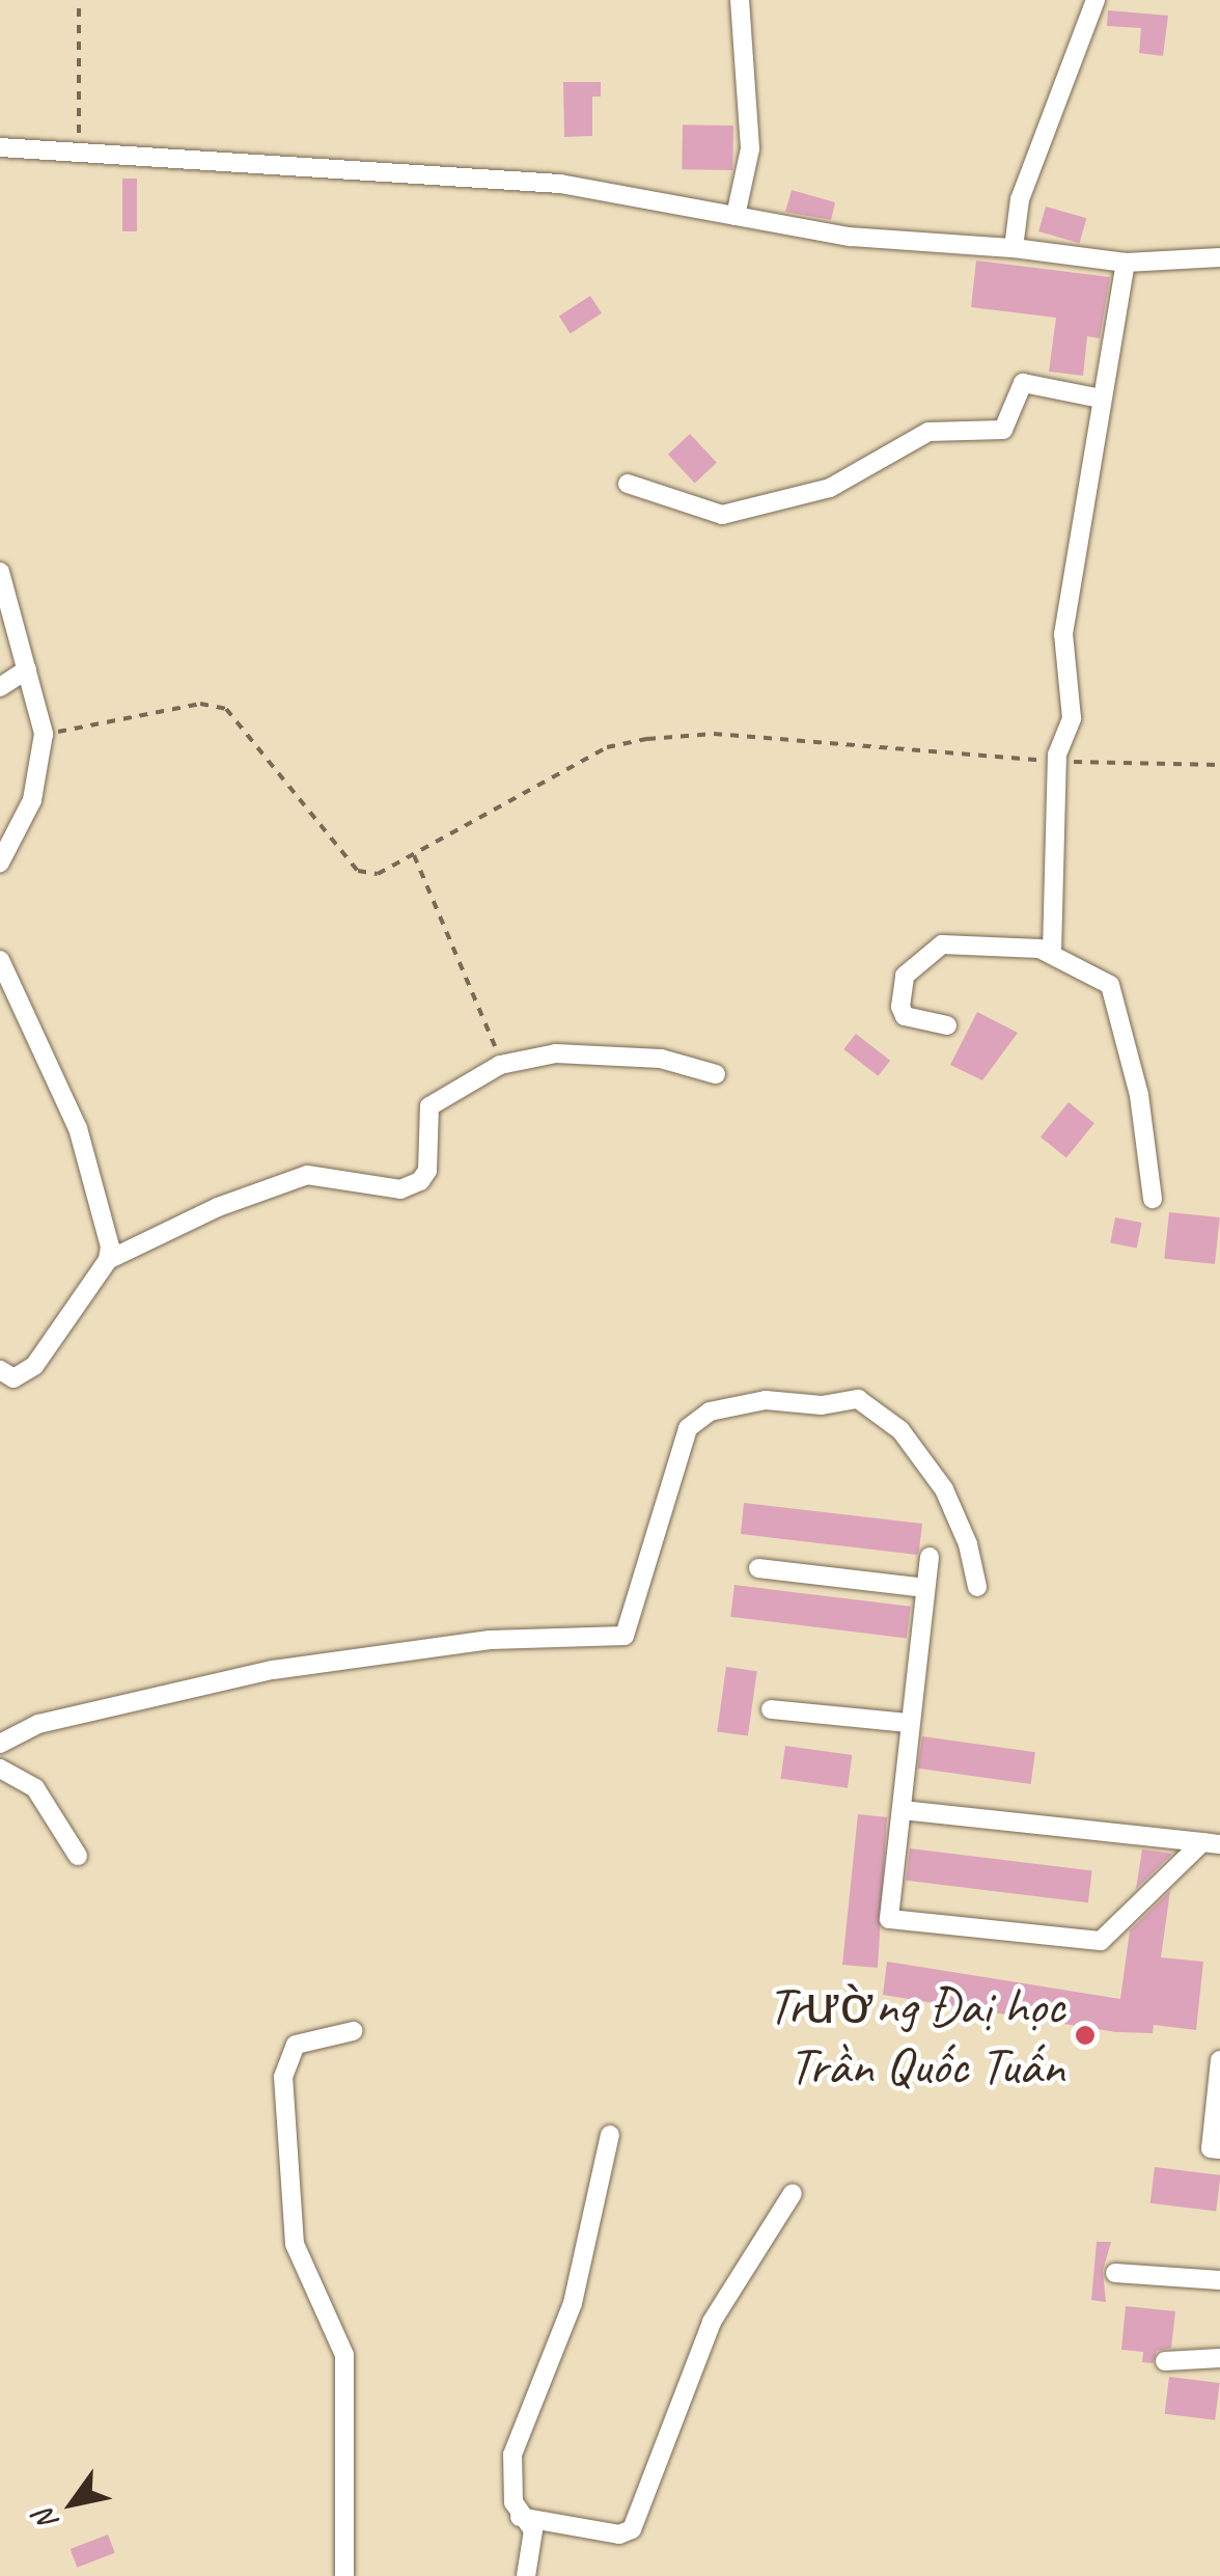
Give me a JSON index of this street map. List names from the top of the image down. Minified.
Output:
{"places":["Trường Đại học Trần Quốc Tuấn"],"north":"bottom left"}
